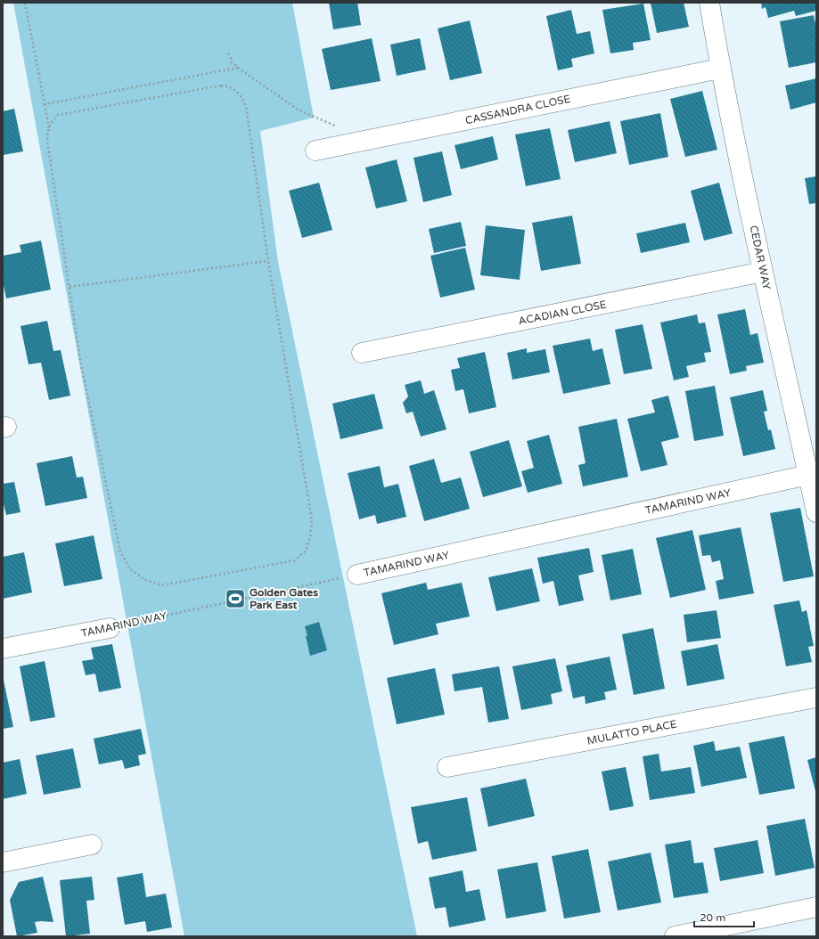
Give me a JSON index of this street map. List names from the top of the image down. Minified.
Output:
{"streets":{"street":["CASSANDRA CLOSE","CEDAR WAY","ACADIAN CLOSE","TAMARIND WAY","MULATTO PLACE"]},"crossings":[["CASSANDRA CLOSE","CEDAR WAY"],["CEDAR WAY","ACADIAN CLOSE"],["CEDAR WAY","TAMARIND WAY"]],"places":{"sports":["Golden Gates Park East"]},"scale_bar":"20 m"}
